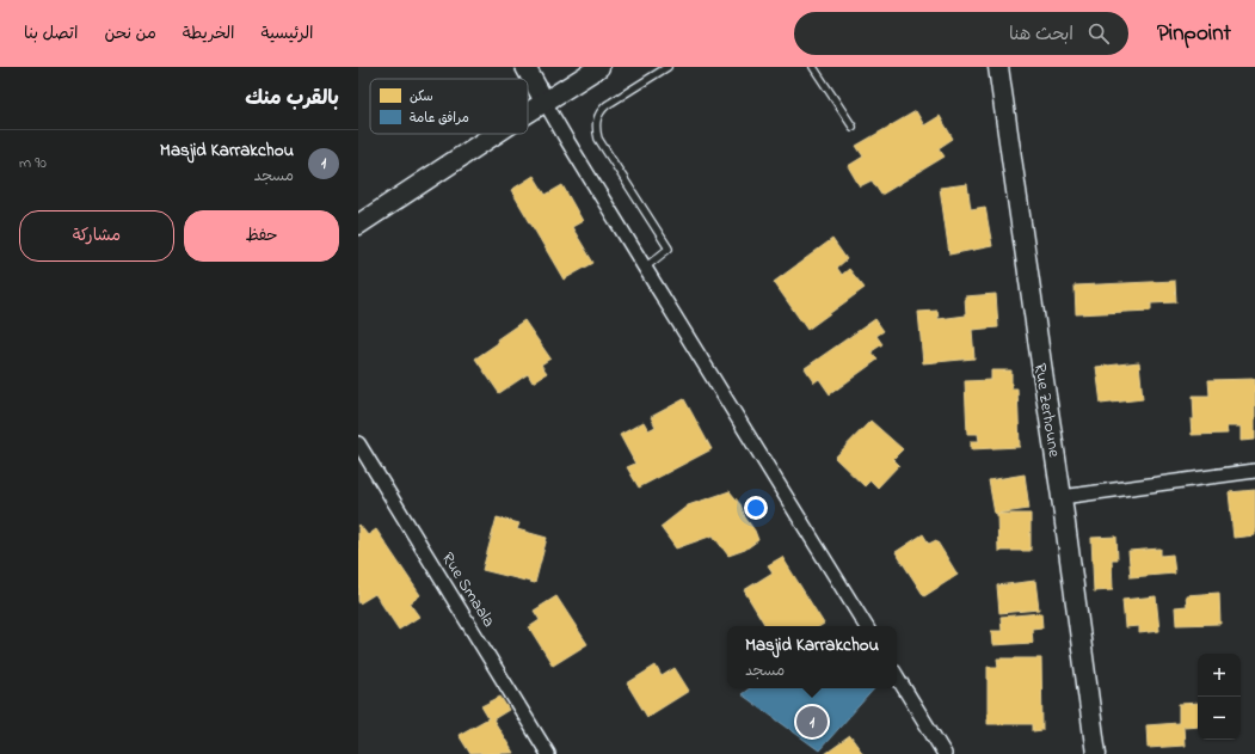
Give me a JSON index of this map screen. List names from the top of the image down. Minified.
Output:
{"streets":{"street":["Rue Zerhoune","Rue Smaala"]},"legend":["سكن","مرافق عامة"],"page":{"header":"Pinpoint","search":"ابحث هنا","nav":["الرئيسية","الخريطة","من نحن","اتصل بنا"],"heading":"بالقرب منك","list":[{"mark":"1","name":"Masjid Karrakchou","note":"مسجد","value":"90 m"}],"buttons":["حفظ","مشاركة"],"popup":["Masjid Karrakchou","مسجد"],"map_buttons":["+","−"],"pins":"1"}}
